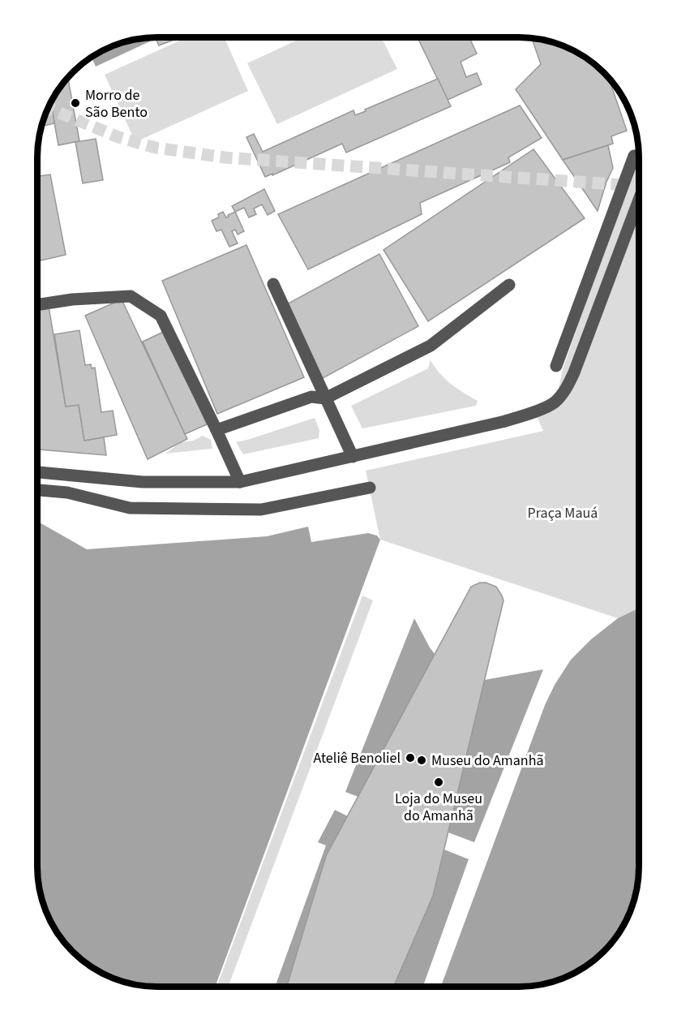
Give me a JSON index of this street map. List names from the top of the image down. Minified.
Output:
{"parks":["Praça Mauá"],"places":["Morro de São Bento","Ateliê Benoliel","Museu do Amanhã","Loja do Museu do Amanhã"]}
